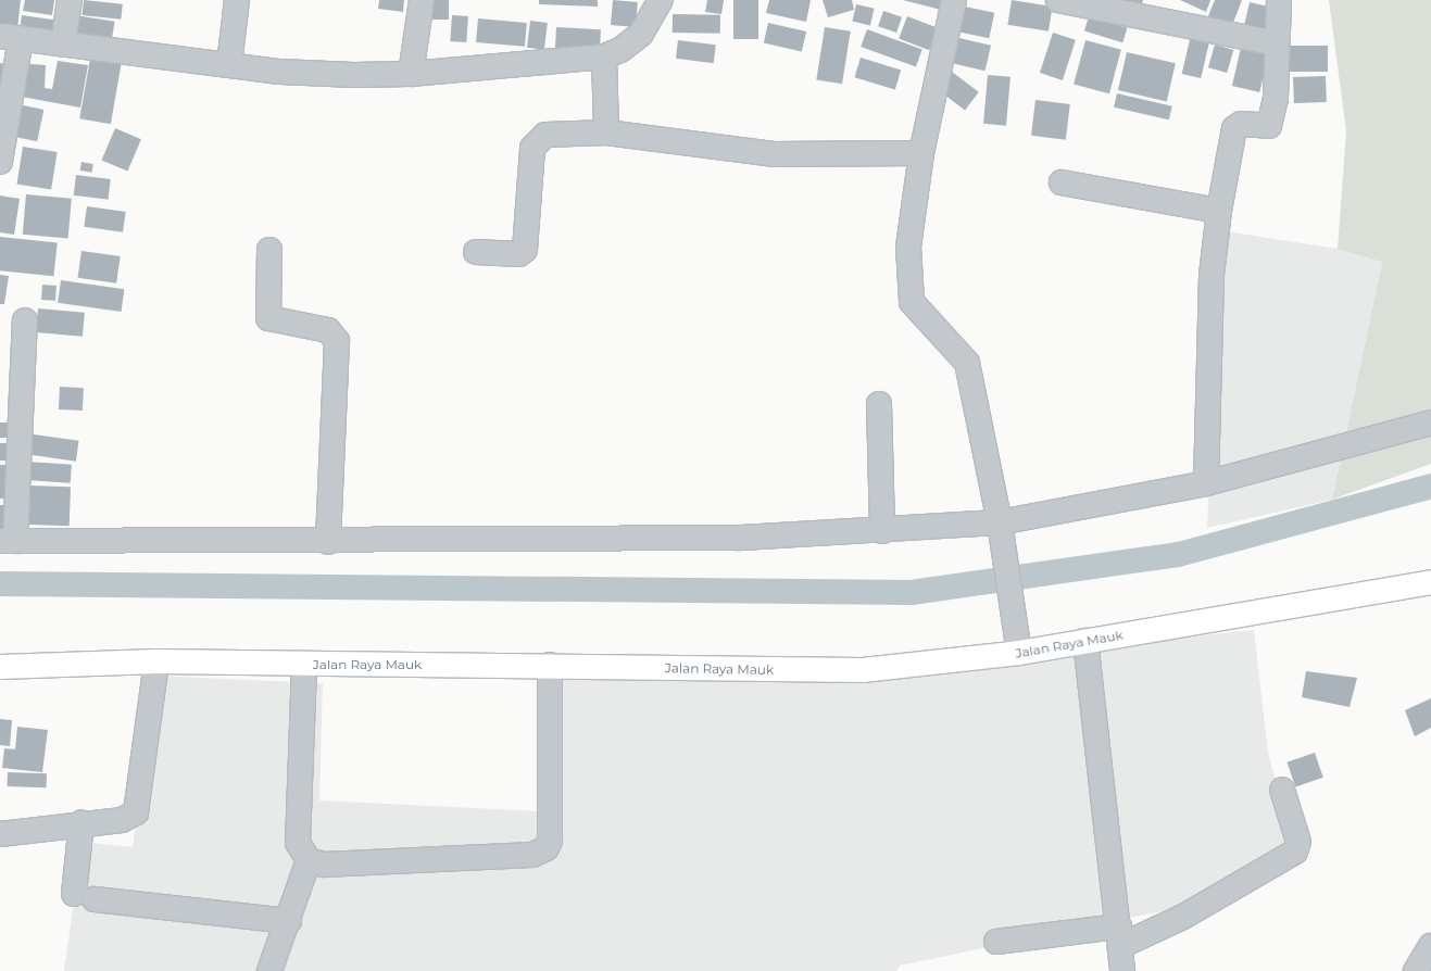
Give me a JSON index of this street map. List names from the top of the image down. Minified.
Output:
{"streets":{"main road":["Jalan Raya Mauk"]}}
